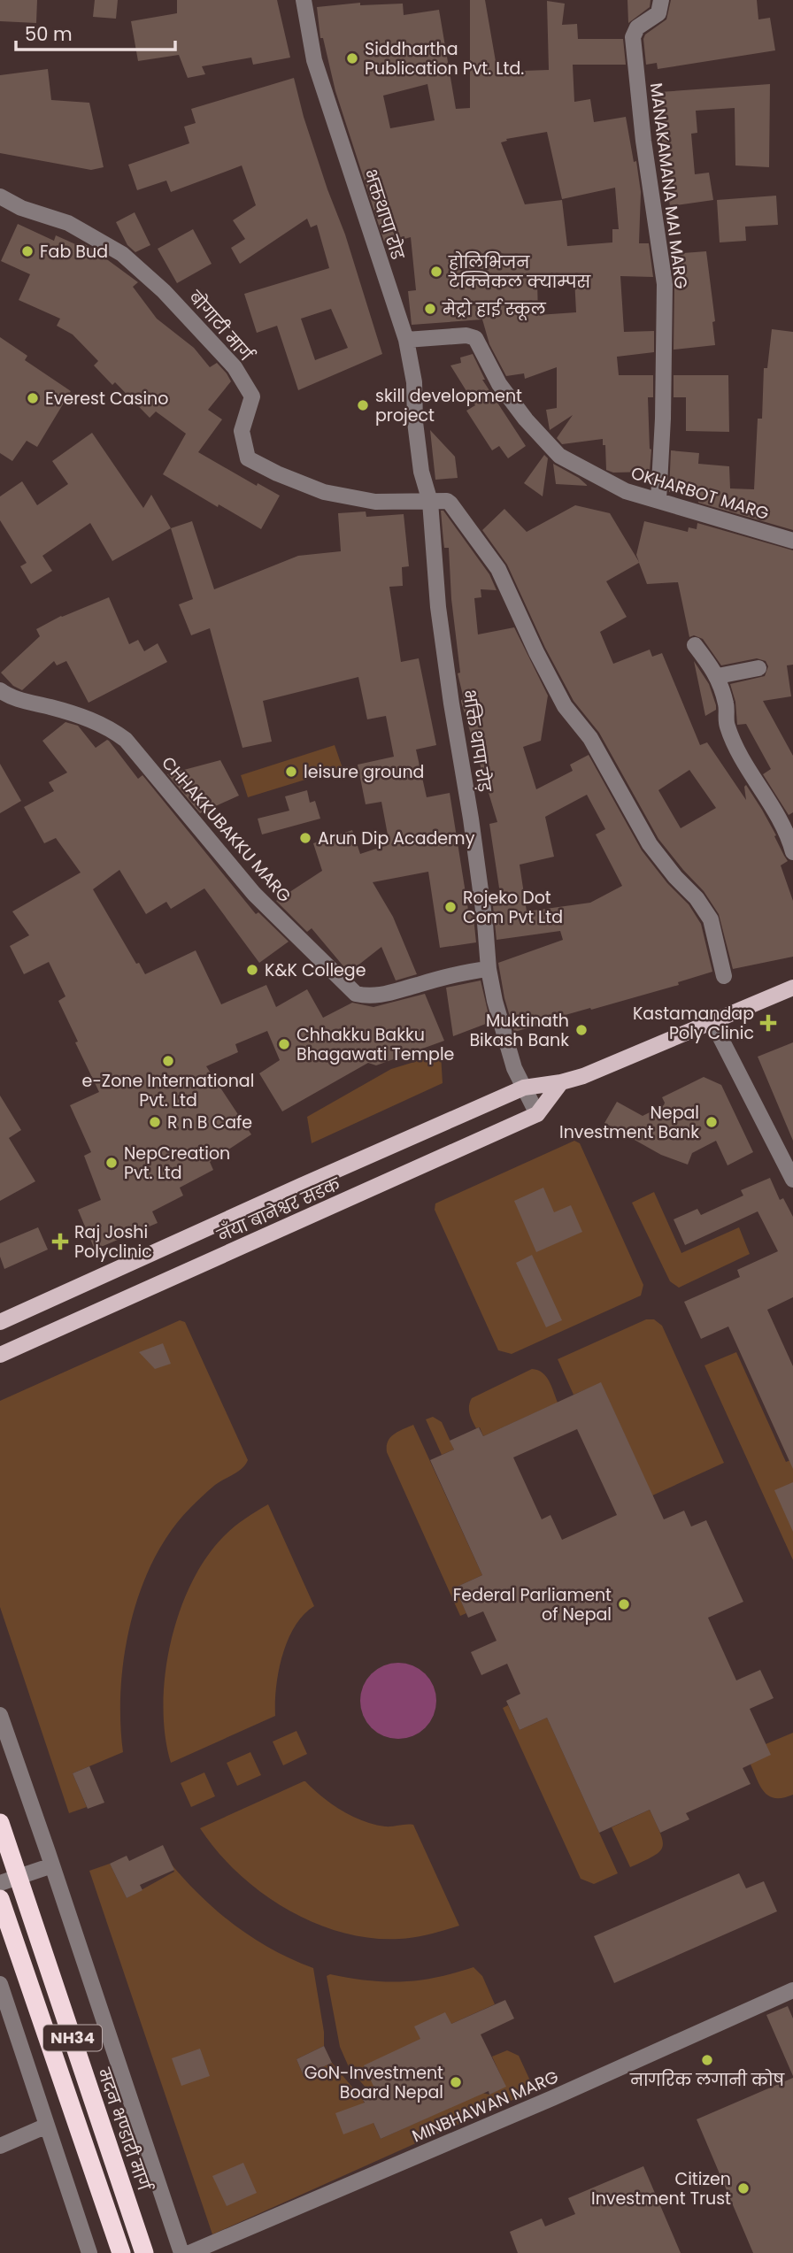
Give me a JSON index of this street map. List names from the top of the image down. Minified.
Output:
{"streets":{"highway":["NH34","मदन भण्डारी मार्ग"],"main road":["नँया बानेश्वर सडक"],"street":["MANAKAMANA MAI MARG","भक्तथापा रोड","बोगाटी मार्ग","OKHARBOT MARG","भक्ति थापा रोड़","CHHAKKUBAKKU MARG","MINBHAWAN MARG"]},"crossings":[["MANAKAMANA MAI MARG","OKHARBOT MARG"],["भक्तथापा रोड","OKHARBOT MARG"],["भक्तथापा रोड","भक्ति थापा रोड़"],["बोगाटी मार्ग","भक्ति थापा रोड़"],["भक्ति थापा रोड़","CHHAKKUBAKKU MARG"],["भक्ति थापा रोड़","नँया बानेश्वर सडक"]],"places":{"other":["Siddhartha Publication Pvt. Ltd.","Fab Bud","होलिभिजन टेक्निकल क्याम्पस","मेट्रो हाई स्कूल","Everest Casino","skill development project","leisure ground","Arun Dip Academy","Rojeko Dot Com Pvt Ltd","K&K College","Muktinath Bikash Bank","Chhakku Bakku Bhagawati Temple","e-Zone International Pvt. Ltd","R n B Cafe","Nepal Investment Bank","NepCreation Pvt. Ltd","Federal Parliament of Nepal","नागरिक लगानी कोष","GoN-Investment Board Nepal","Citizen Investment Trust"],"health":["Kastamandap Poly Clinic","Raj Joshi Polyclinic"]},"scale_bar":"50 m"}
